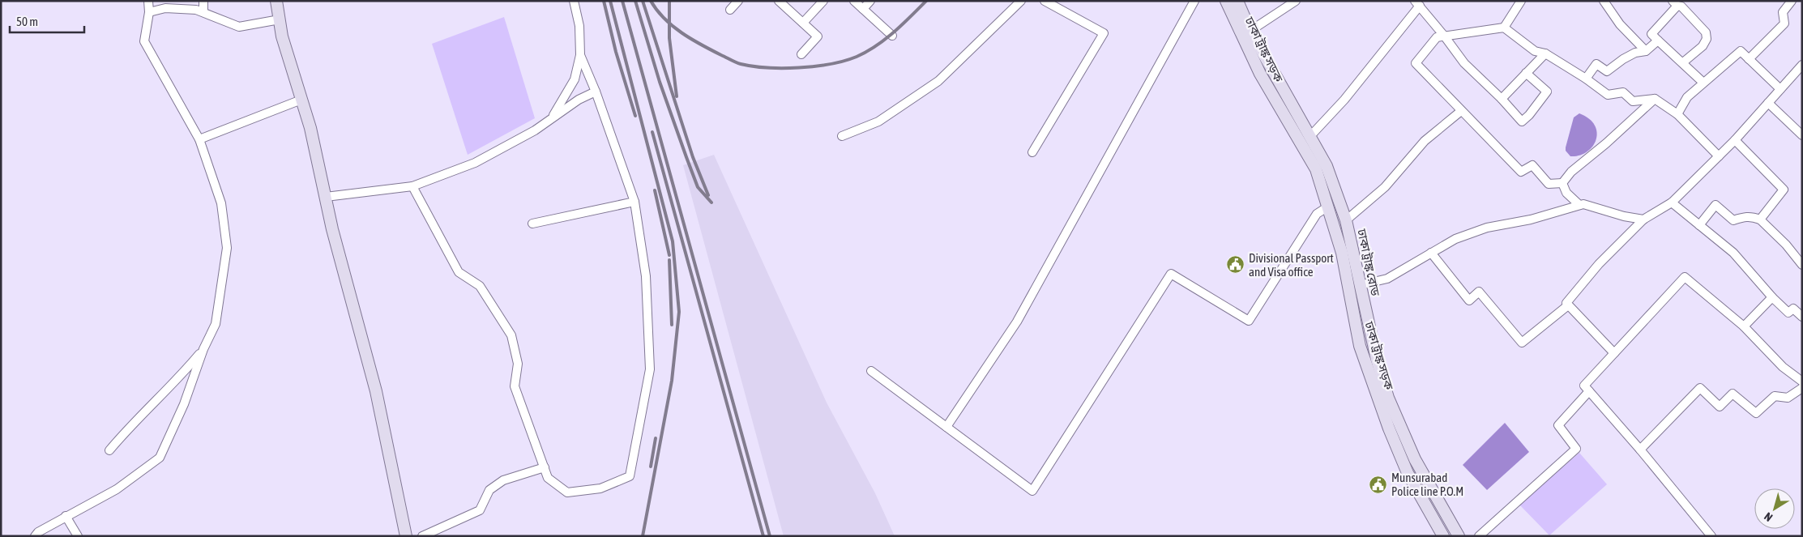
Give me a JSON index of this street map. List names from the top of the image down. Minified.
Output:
{"streets":{"main road":["ঢাকা ট্রাঙ্ক সড়ক","ঢাকা ট্রাঙ্ক রোড"]},"places":{"public building":["Divisional Passport and Visa office","Munsurabad Police line P.O.M"]},"scale_bar":"50 m","north":"bottom left"}
